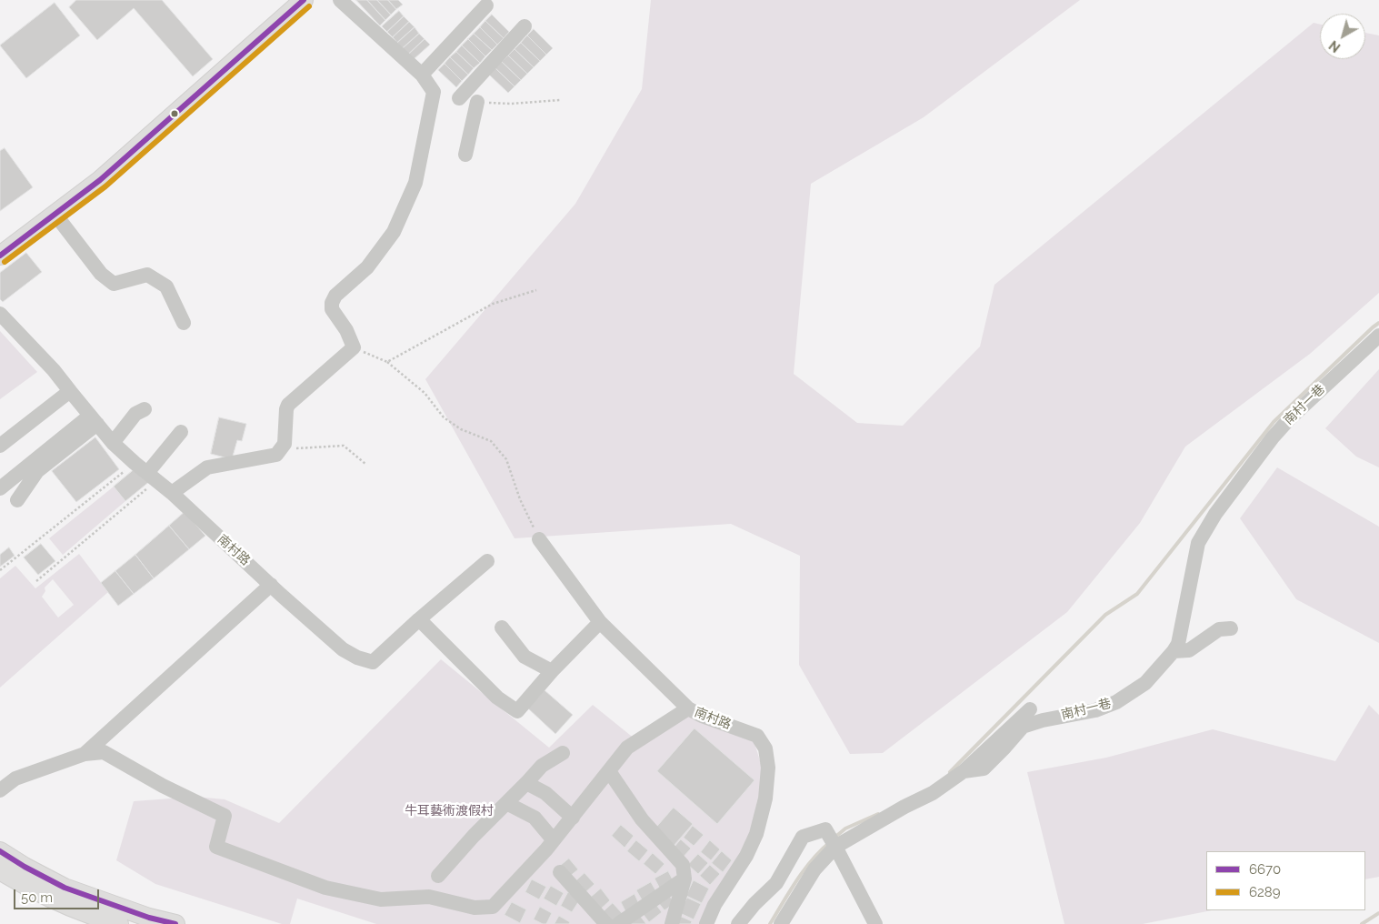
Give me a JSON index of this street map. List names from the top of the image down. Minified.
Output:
{"streets":{"street":["南村一巷","南村路"]},"parks":["牛耳藝術渡假村"],"lines":["transit line 6670","transit line 6289"],"legend":["6670","6289"],"scale_bar":"50 m","north":"bottom left"}
